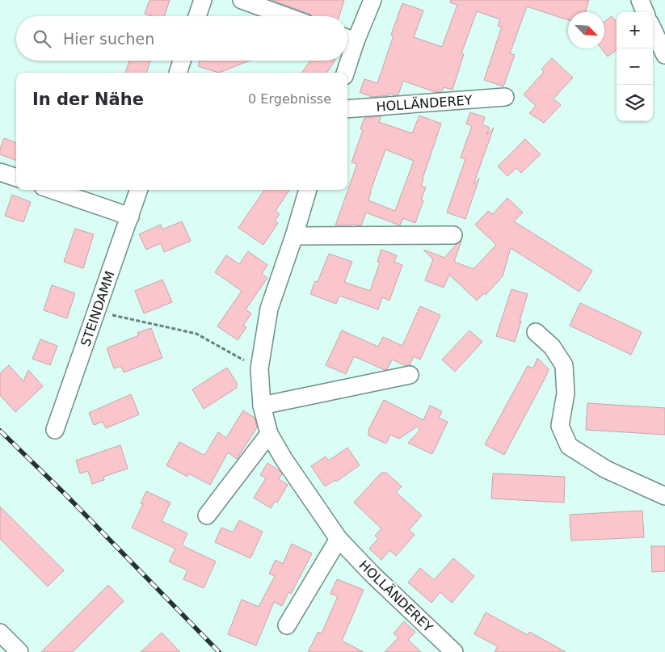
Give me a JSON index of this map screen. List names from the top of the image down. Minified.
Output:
{"streets":{"street":["HOLLÄNDEREY","STEINDAMM"]},"north":"bottom right","page":{"map_buttons":["+","−"],"search":"Hier suchen","heading":["In der Nähe","0 Ergebnisse"]}}
